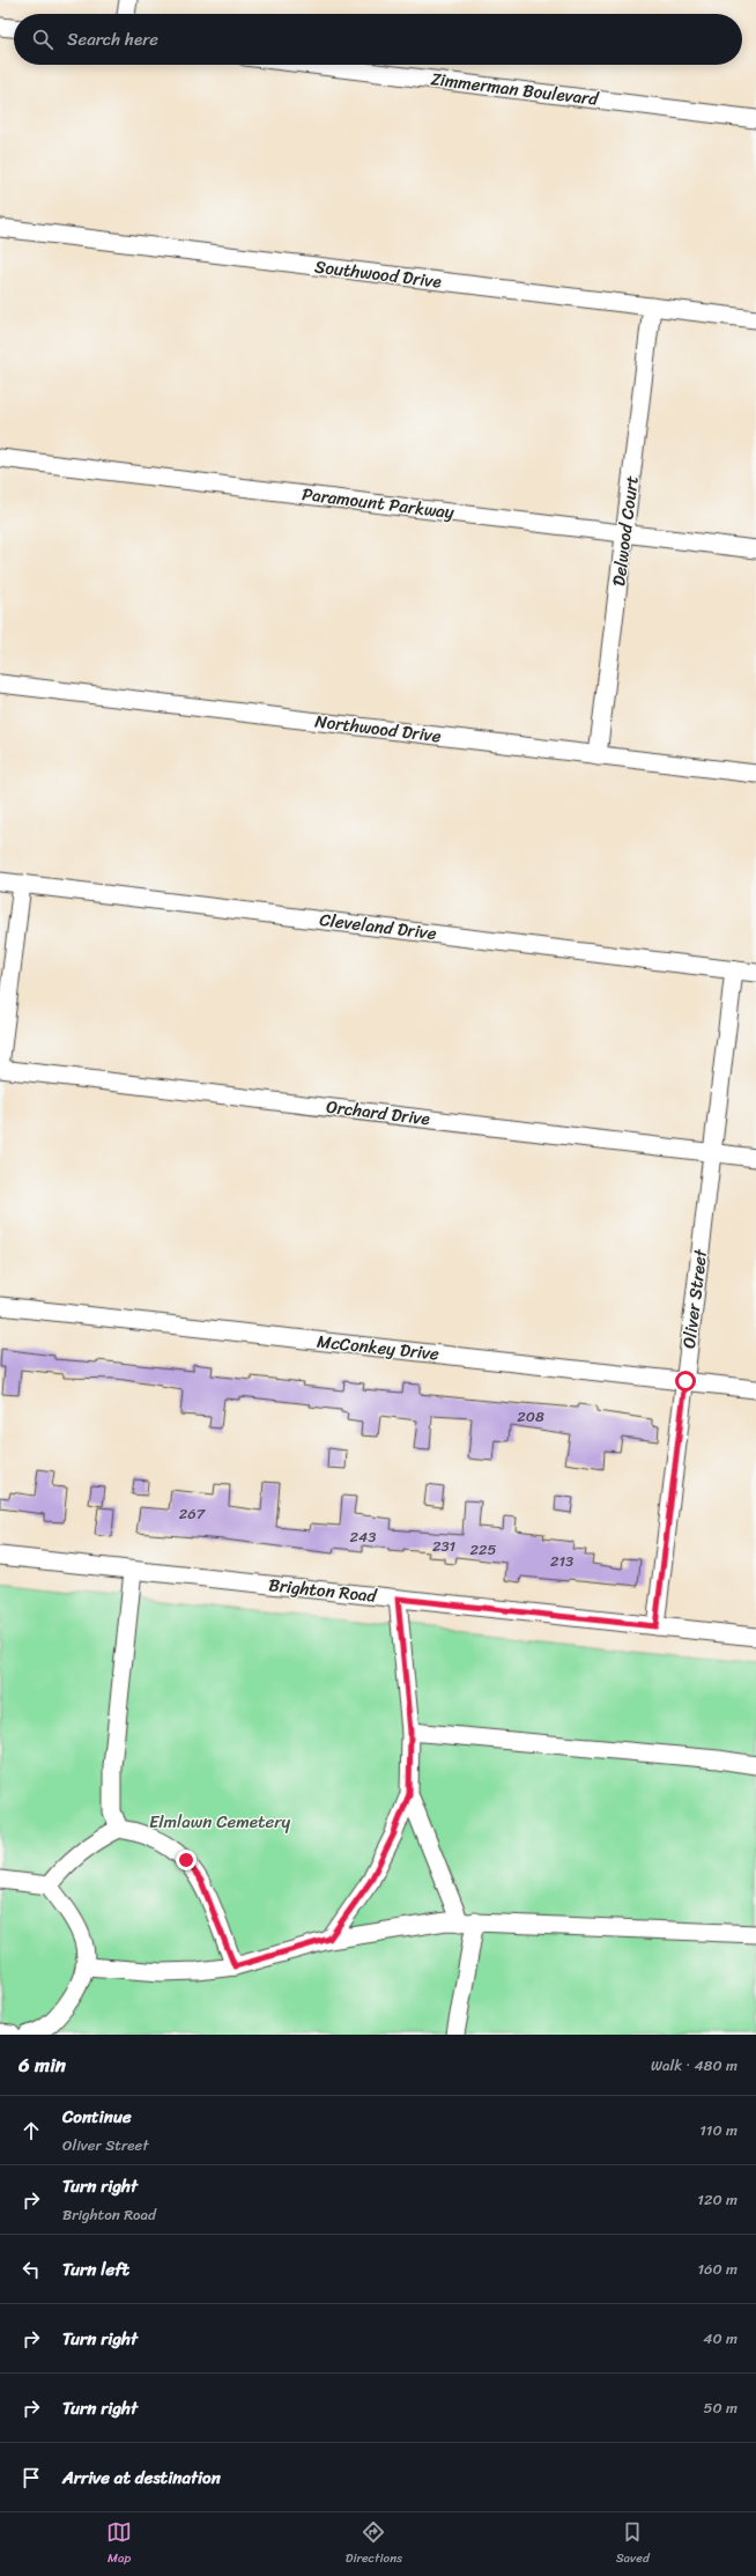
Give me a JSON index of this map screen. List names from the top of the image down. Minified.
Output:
{"streets":{"street":["Zimmerman Boulevard","Southwood Drive","Paramount Parkway","Delwood Court","Northwood Drive","Cleveland Drive","Orchard Drive","Oliver Street","McConkey Drive","Brighton Road"]},"crossings":[["Southwood Drive","Delwood Court"],["Paramount Parkway","Delwood Court"],["Delwood Court","Northwood Drive"],["Cleveland Drive","Oliver Street"],["Orchard Drive","Oliver Street"],["Oliver Street","McConkey Drive"],["Oliver Street","Brighton Road"]],"parks":["Elmlawn Cemetery"],"house_numbers":["208","267","243","231","225","213"],"page":{"search":"Search here","heading":["6 min","Walk · 480 m"],"list":[["Continue","Oliver Street","110 m"],["Turn right","Brighton Road","120 m"],["Turn left","160 m"],["Turn right","40 m"],["Turn right","50 m"],"Arrive at destination"],"nav":["Map","Directions","Saved"]}}
